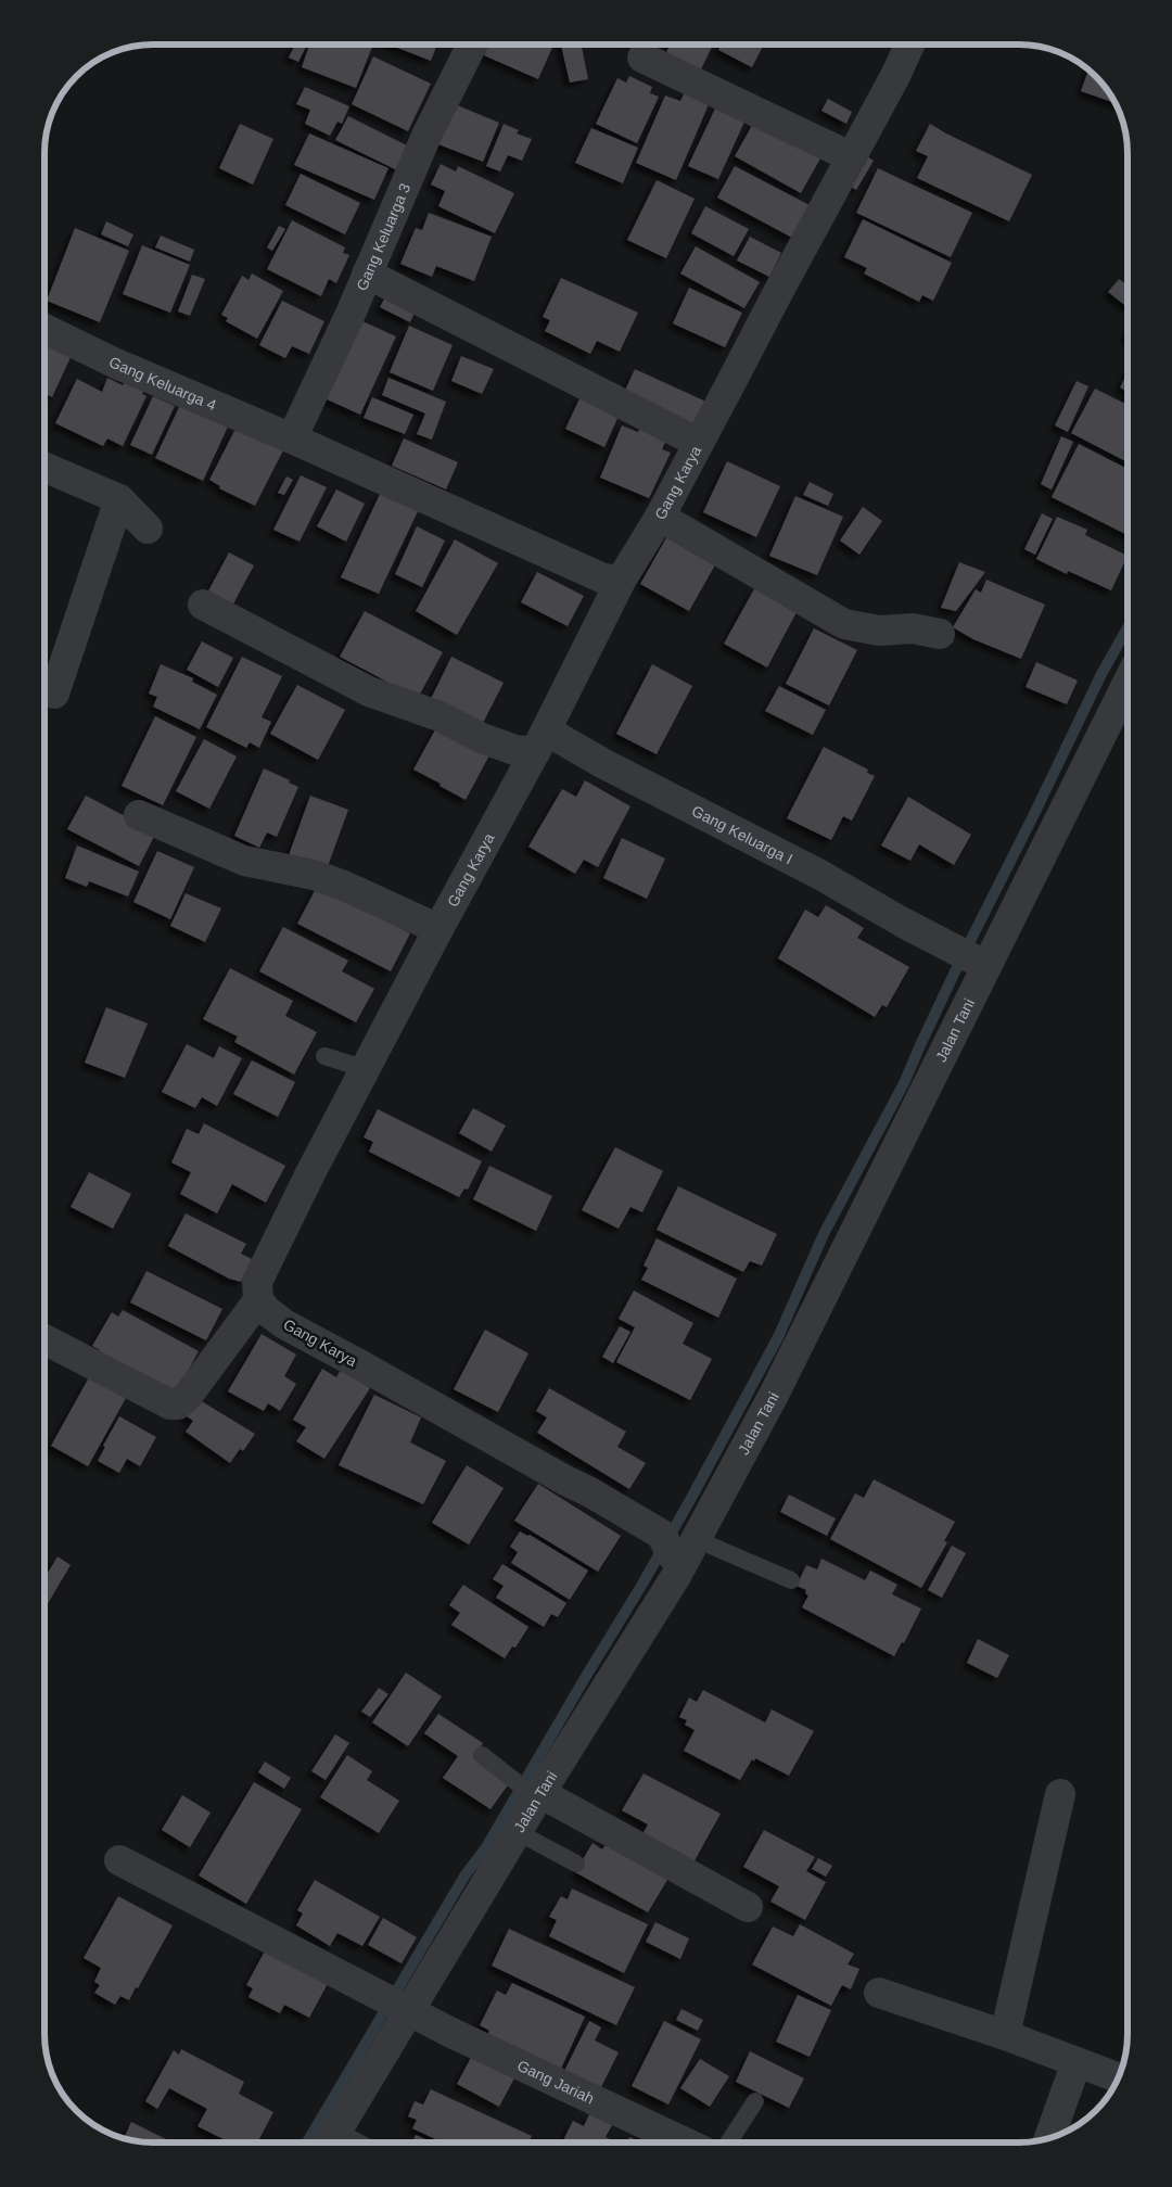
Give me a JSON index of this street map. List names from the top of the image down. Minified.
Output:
{"streets":{"street":["Gang Keluarga 3","Gang Keluarga 4","Gang Karya","Gang Keluarga I","Jalan Tani","Gang Jariah"]},"crossings":[["Gang Keluarga 3","Gang Keluarga 4"],["Gang Keluarga 4","Gang Karya"],["Gang Karya","Gang Keluarga I"],["Gang Karya","Jalan Tani"],["Gang Keluarga I","Jalan Tani"],["Jalan Tani","Gang Jariah"]]}
